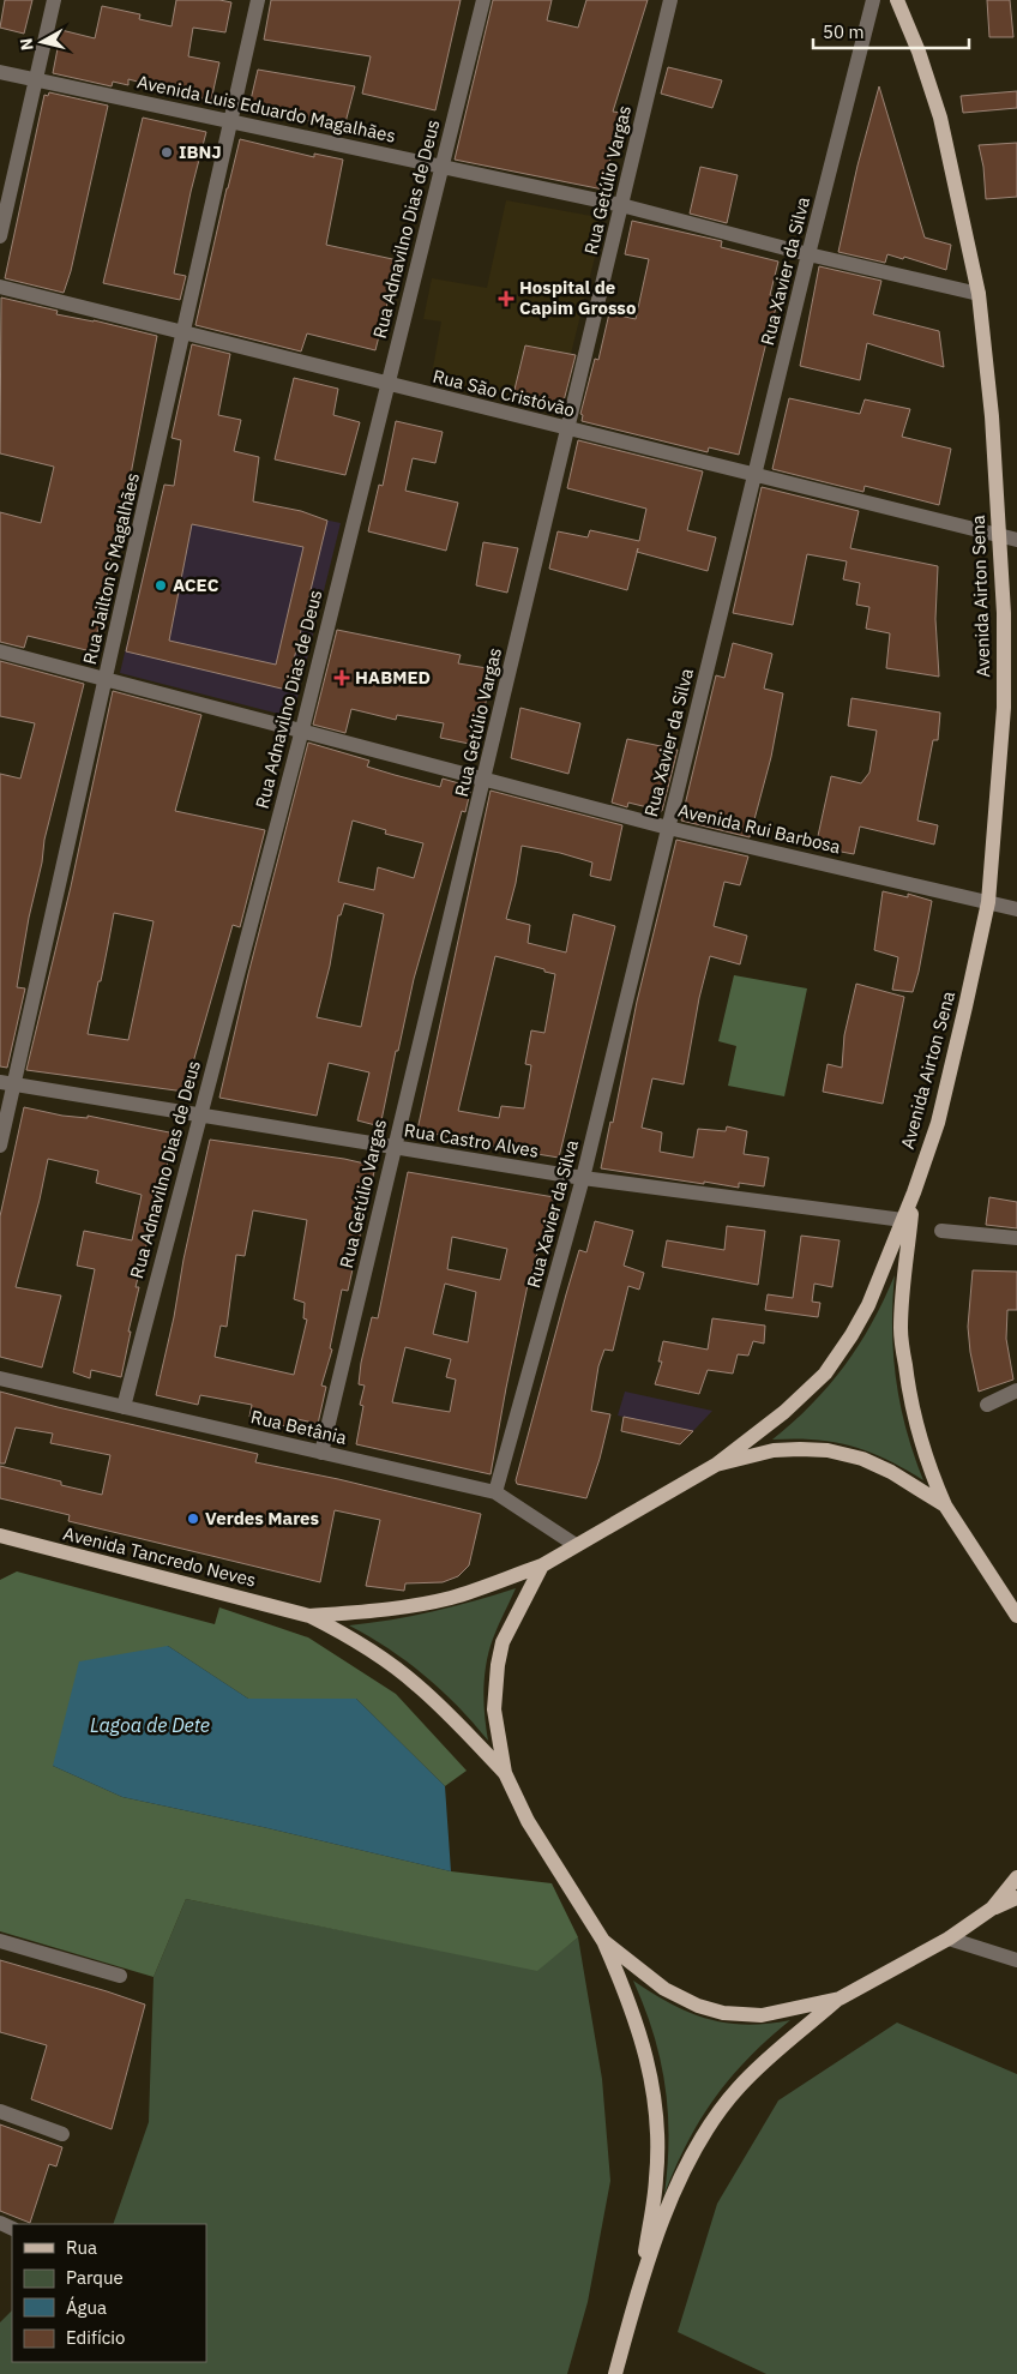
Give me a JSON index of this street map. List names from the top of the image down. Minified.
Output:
{"streets":{"main road":["Avenida Airton Sena","Avenida Tancredo Neves"],"street":["Avenida Luis Eduardo Magalhães","Rua Getúlio Vargas","Rua Adnavilno Dias de Deus","Rua Xavier da Silva","Rua São Cristóvão","Rua Jailton S Magalhães","Avenida Rui Barbosa","Rua Castro Alves","Rua Betânia"]},"crossings":[["Avenida Luis Eduardo Magalhães","Rua Getúlio Vargas"],["Avenida Luis Eduardo Magalhães","Rua Adnavilno Dias de Deus"],["Avenida Luis Eduardo Magalhães","Rua Xavier da Silva"],["Avenida Luis Eduardo Magalhães","Rua Jailton S Magalhães"],["Avenida Luis Eduardo Magalhães","Avenida Airton Sena"],["Rua Getúlio Vargas","Rua São Cristóvão"],["Rua Getúlio Vargas","Avenida Rui Barbosa"],["Rua Getúlio Vargas","Rua Castro Alves"],["Rua Getúlio Vargas","Rua Betânia"],["Rua Adnavilno Dias de Deus","Rua São Cristóvão"],["Rua Adnavilno Dias de Deus","Avenida Rui Barbosa"],["Rua Adnavilno Dias de Deus","Rua Castro Alves"],["Rua Adnavilno Dias de Deus","Rua Betânia"],["Rua Xavier da Silva","Rua São Cristóvão"],["Rua Xavier da Silva","Avenida Rui Barbosa"],["Rua Xavier da Silva","Rua Castro Alves"],["Rua Xavier da Silva","Rua Betânia"],["Rua São Cristóvão","Rua Jailton S Magalhães"],["Rua São Cristóvão","Avenida Airton Sena"],["Rua Jailton S Magalhães","Avenida Rui Barbosa"],["Rua Jailton S Magalhães","Rua Castro Alves"],["Avenida Airton Sena","Avenida Rui Barbosa"]],"water":["Lagoa de Dete"],"places":{"other":["IBNJ","ACEC","Verdes Mares"],"health":["Hospital de Capim Grosso","HABMED"]},"legend":["Rua","Parque","Água","Edifício"],"scale_bar":"50 m","north":"left"}
